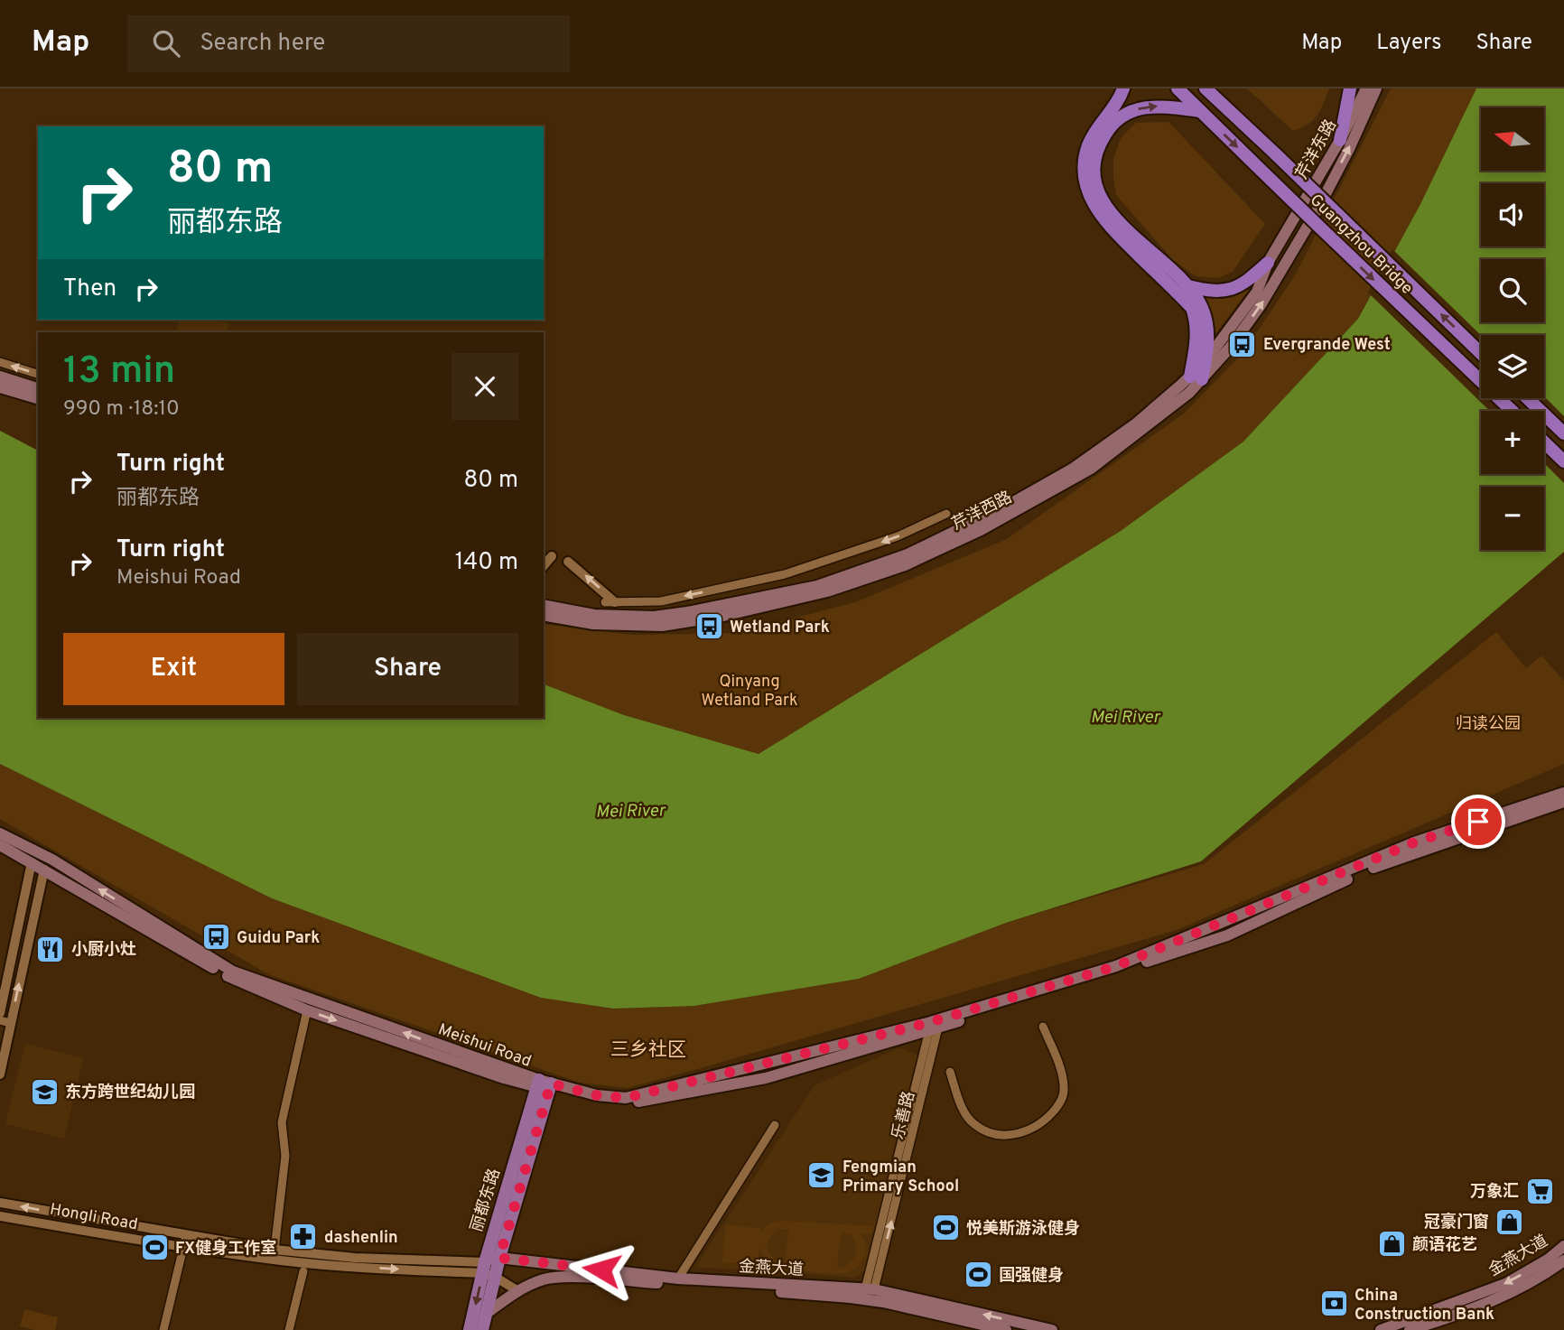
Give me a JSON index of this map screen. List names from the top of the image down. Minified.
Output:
{"streets":{"highway":["Guangzhou Bridge"],"main road":["芹洋东路","芹洋西路","Meishui Road","丽都东路","金燕大道"],"street":["乐善路","Hongli Road"]},"crossings":[["芹洋东路","芹洋西路"],["Meishui Road","乐善路"],["Meishui Road","丽都东路"],["乐善路","金燕大道"],["丽都东路","Hongli Road"],["丽都东路","金燕大道"],["Hongli Road","金燕大道"]],"districts":["三乡社区"],"water":["Mei River"],"parks":["Qinyang Wetland Park","归读公园"],"places":{"bus stop":["Evergrande West","Wetland Park","Guidu Park"],"restaurant":["小厨小灶"],"school or university":["东方跨世纪幼儿园","Fengmian Primary School"],"supermarket":["万象汇"],"shop":["冠豪门窗","颜语花艺"],"sports":["悦美斯游泳健身","FX健身工作室","国强健身"],"pharmacy":["dashenlin"],"bank":["China Construction Bank"]},"north":"left","page":{"header":"Map","search":"Search here","nav":["Map","Layers","Share"],"map_buttons":["+","−"],"turn":["80 m","丽都东路"],"then":"Then","heading":["13 min","990 m · 18:10"],"list":[{"name":"Turn right","note":"丽都东路","value":"80 m"},{"name":"Turn right","note":"Meishui Road","value":"140 m"}],"buttons":["Exit","Share"]}}
